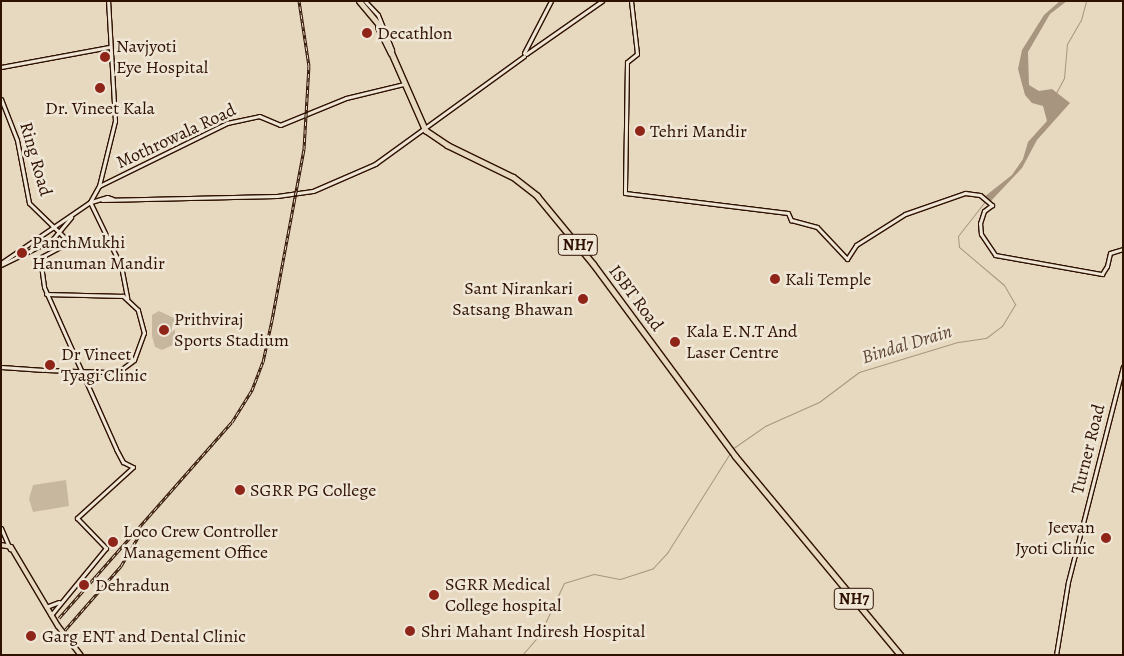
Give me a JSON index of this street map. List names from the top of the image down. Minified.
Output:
{"streets":{"highway":["NH7","ISBT Road"],"street":["Mothrowala Road","Ring Road","Turner Road"]},"water":["Bindal Drain"],"places":["Decathlon","Navjyoti Eye Hospital","Dr. Vineet Kala","Tehri Mandir","PanchMukhi Hanuman Mandir","Kali Temple","Sant Nirankari Satsang Bhawan","Prithviraj Sports Stadium","Kala E.N.T And Laser Centre","Dr Vineet Tyagi Clinic","SGRR PG College","Jeevan Jyoti Clinic","Loco Crew Controller Management Office","Dehradun","SGRR Medical College hospital","Shri Mahant Indiresh Hospital","Garg ENT and Dental Clinic"]}
